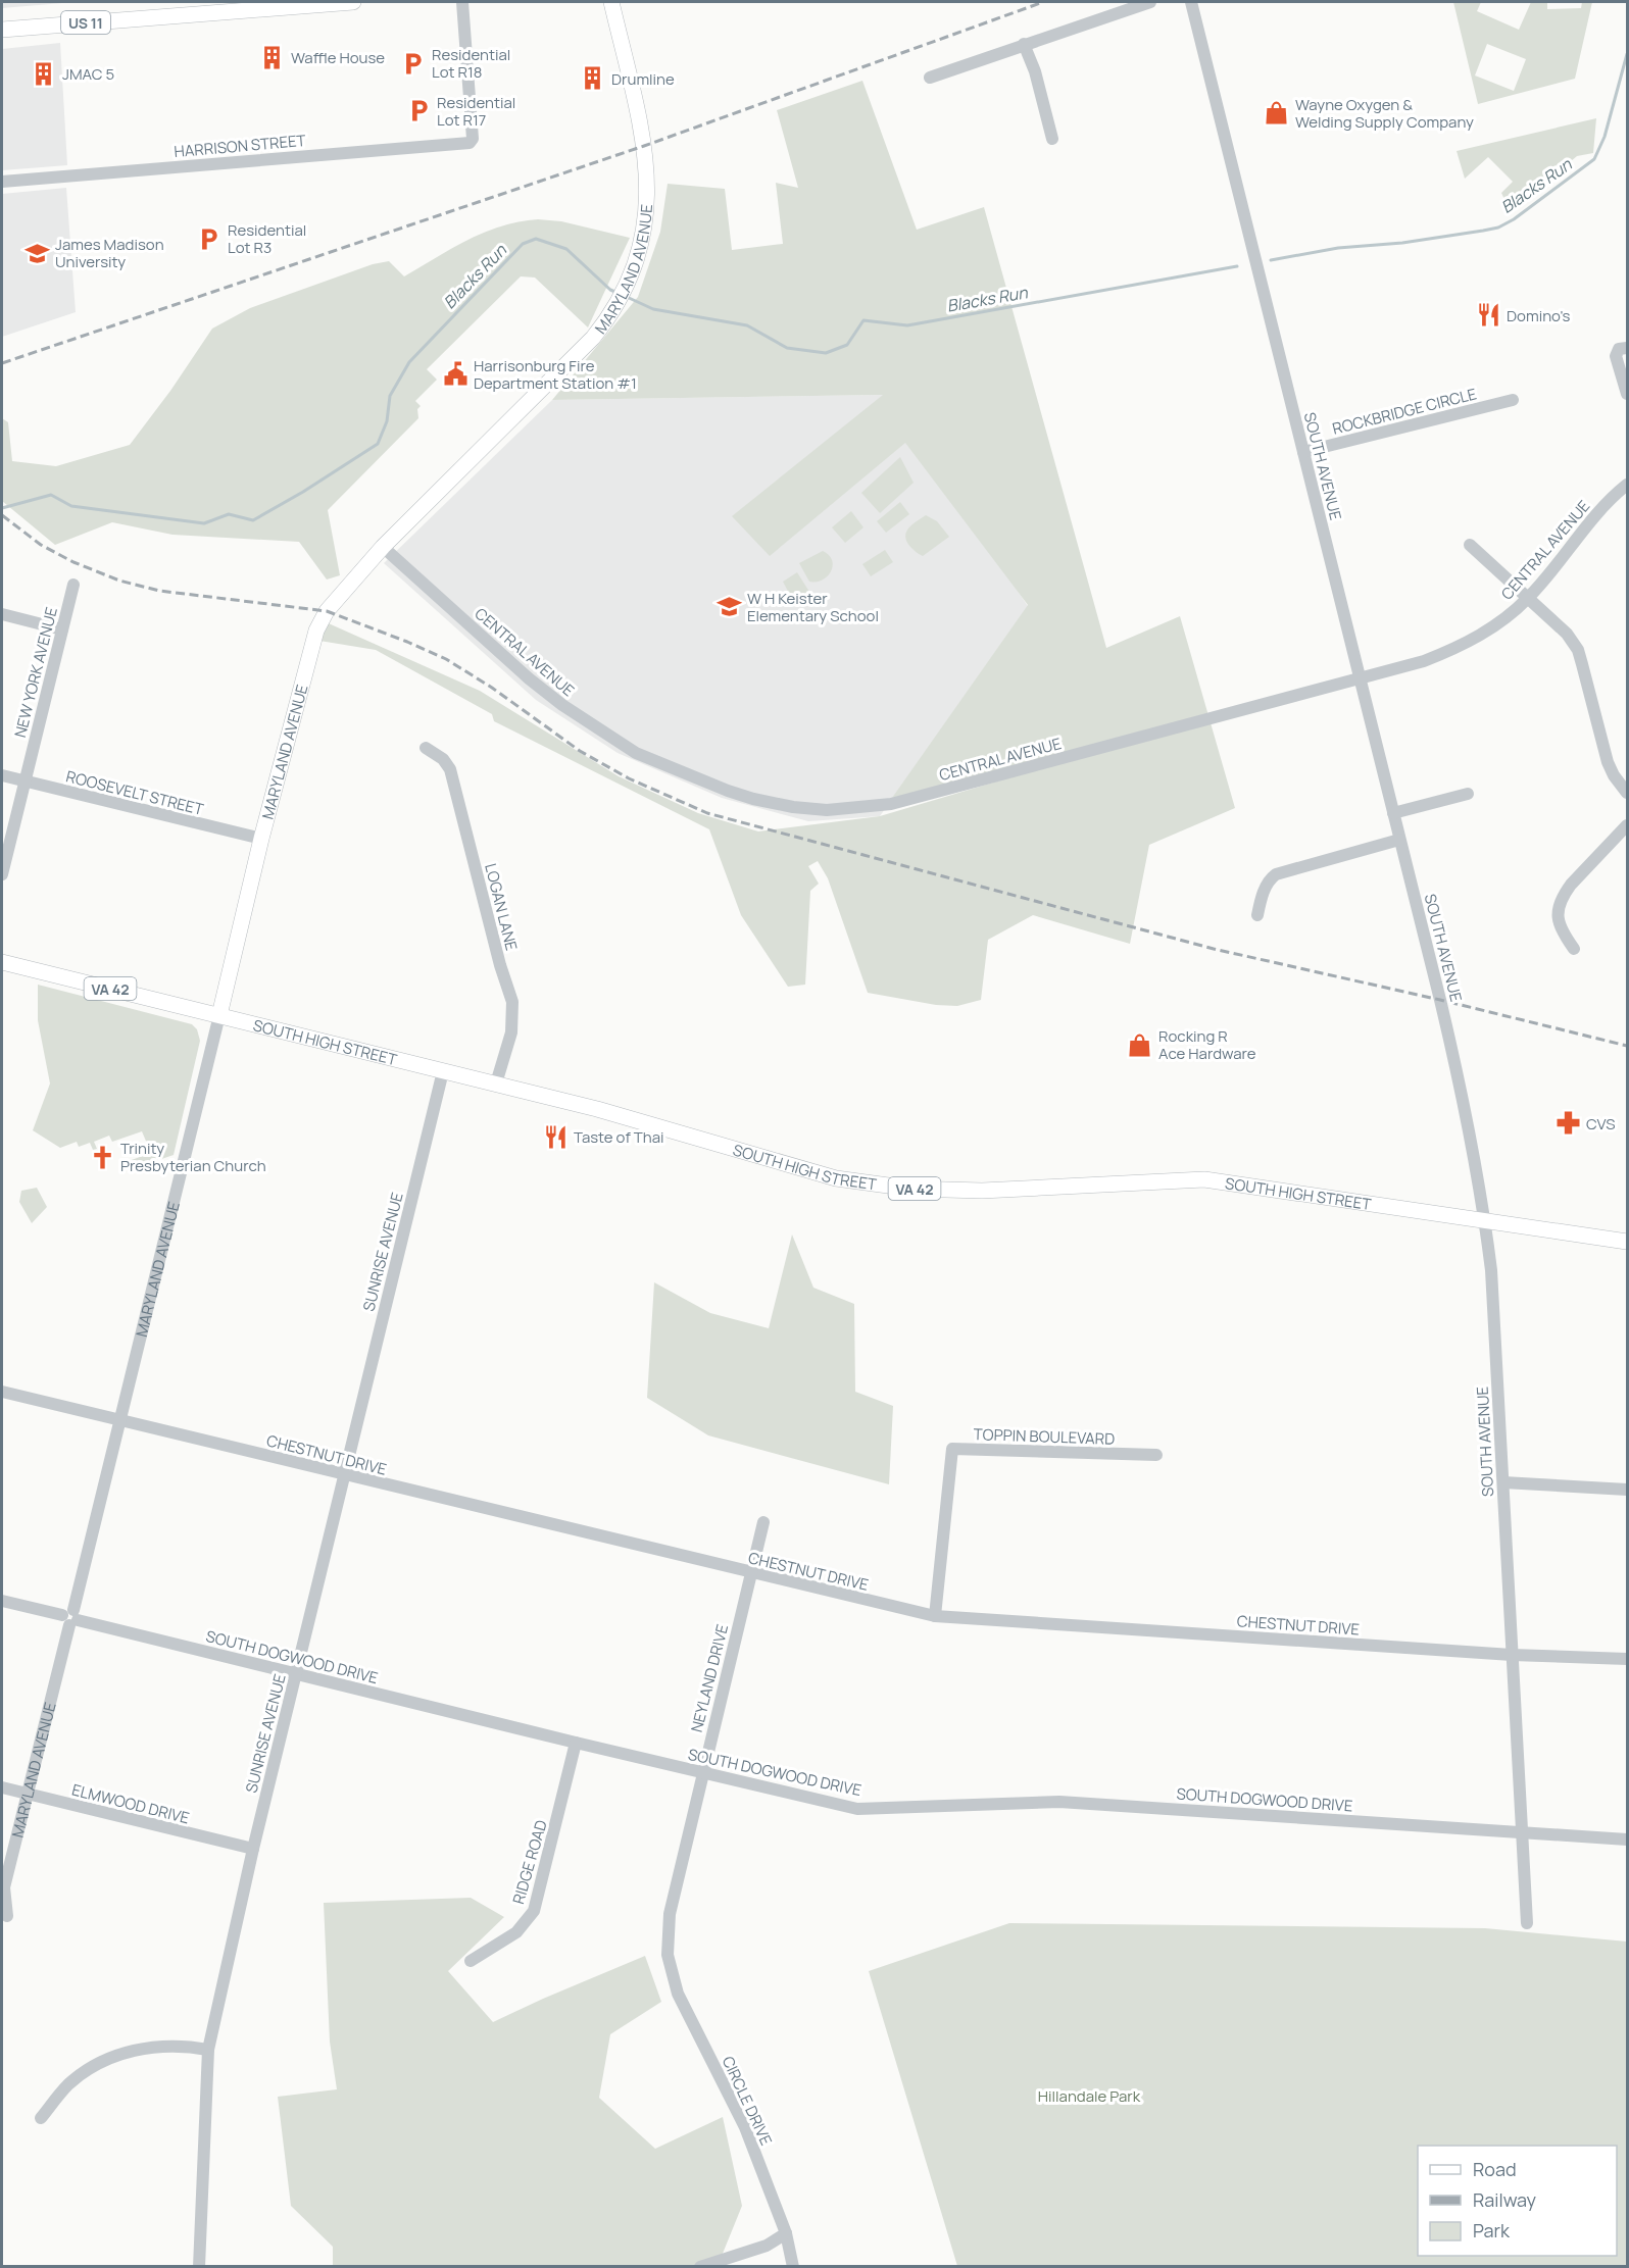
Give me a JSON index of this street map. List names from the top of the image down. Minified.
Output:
{"streets":{"main road":["US 11","MARYLAND AVENUE","VA 42","SOUTH HIGH STREET"],"street":["HARRISON STREET","ROCKBRIDGE CIRCLE","SOUTH AVENUE","CENTRAL AVENUE","NEW YORK AVENUE","ROOSEVELT STREET","LOGAN LANE","SUNRISE AVENUE","TOPPIN BOULEVARD","CHESTNUT DRIVE","SOUTH DOGWOOD DRIVE","NEYLAND DRIVE","ELMWOOD DRIVE","RIDGE ROAD","CIRCLE DRIVE"]},"crossings":[["MARYLAND AVENUE","CENTRAL AVENUE"],["MARYLAND AVENUE","ROOSEVELT STREET"],["MARYLAND AVENUE","SOUTH HIGH STREET"],["MARYLAND AVENUE","CHESTNUT DRIVE"],["MARYLAND AVENUE","SOUTH DOGWOOD DRIVE"],["MARYLAND AVENUE","ELMWOOD DRIVE"],["ROCKBRIDGE CIRCLE","SOUTH AVENUE"],["SOUTH AVENUE","CENTRAL AVENUE"],["SOUTH AVENUE","SOUTH HIGH STREET"],["SOUTH AVENUE","CHESTNUT DRIVE"],["SOUTH AVENUE","SOUTH DOGWOOD DRIVE"],["NEW YORK AVENUE","ROOSEVELT STREET"],["LOGAN LANE","SOUTH HIGH STREET"],["SOUTH HIGH STREET","SUNRISE AVENUE"],["SUNRISE AVENUE","CHESTNUT DRIVE"],["SUNRISE AVENUE","SOUTH DOGWOOD DRIVE"],["SUNRISE AVENUE","ELMWOOD DRIVE"],["TOPPIN BOULEVARD","CHESTNUT DRIVE"],["CHESTNUT DRIVE","NEYLAND DRIVE"],["SOUTH DOGWOOD DRIVE","NEYLAND DRIVE"],["SOUTH DOGWOOD DRIVE","RIDGE ROAD"],["NEYLAND DRIVE","CIRCLE DRIVE"]],"water":["Blacks Run"],"parks":["Hillandale Park"],"places":{"building":["Waffle House","JMAC 5","Drumline"],"parking":["Residential Lot R18","Residential Lot R17","Residential Lot R3"],"shop":["Wayne Oxygen & Welding Supply Company","Rocking R Ace Hardware"],"school or university":["James Madison University","W H Keister Elementary School"],"restaurant":["Domino's","Taste of Thai"],"public building":["Harrisonburg Fire Department Station #1"],"pharmacy":["CVS"],"church":["Trinity Presbyterian Church"]},"legend":["Road","Railway","Park"]}
